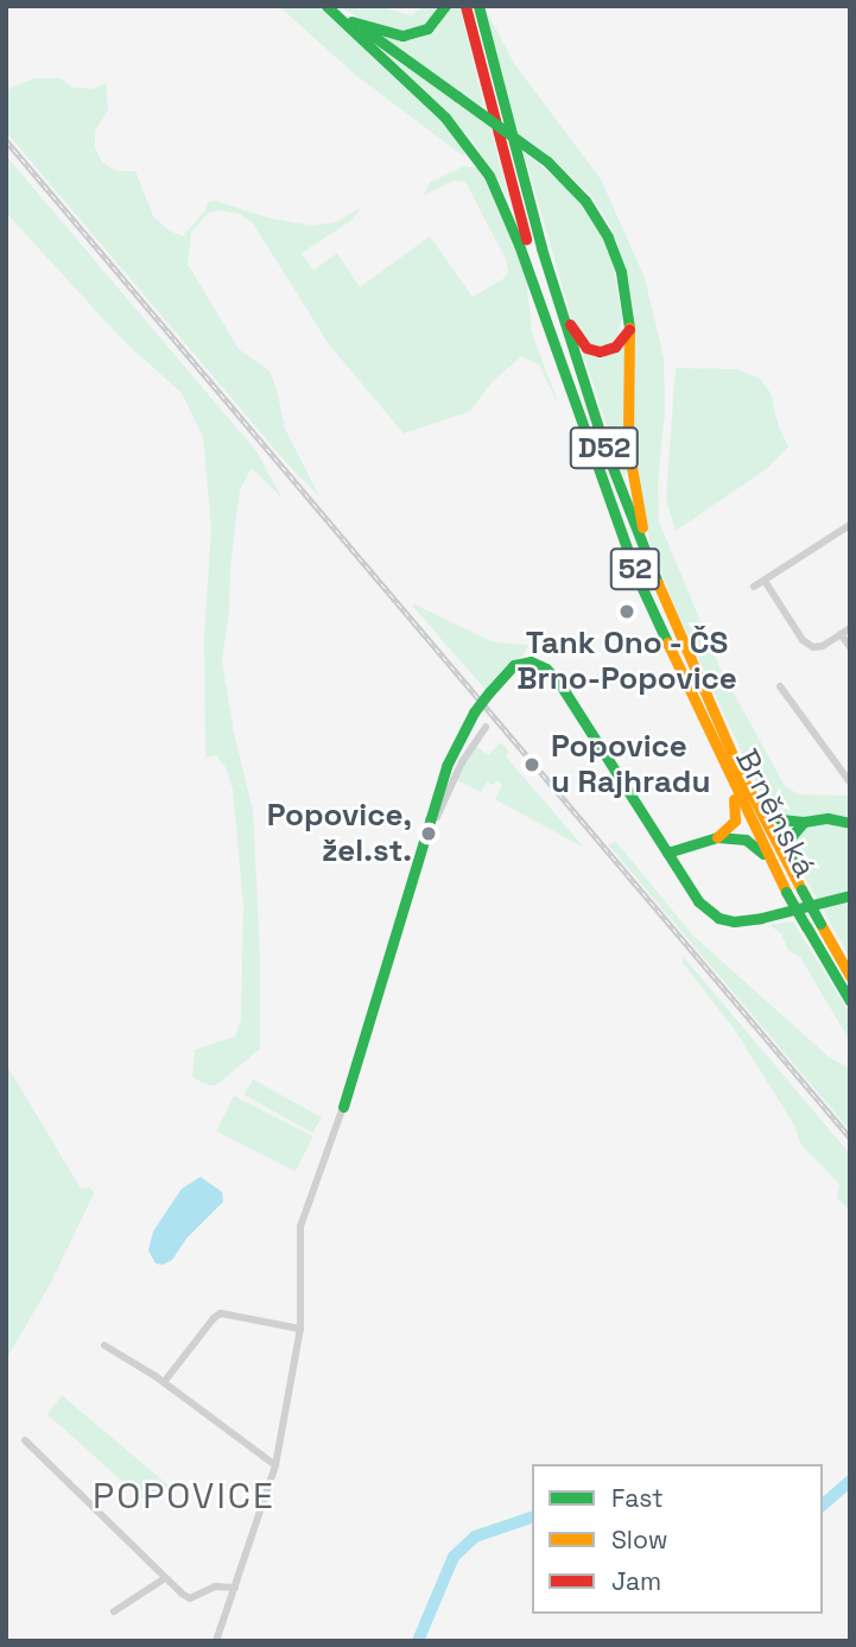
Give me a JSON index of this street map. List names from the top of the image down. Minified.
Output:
{"streets":{"main road":["D52","52","Brněnská"]},"crossings":[["D52","Brněnská"]],"districts":["POPOVICE"],"places":["Tank Ono - ČS Brno-Popovice","Popovice u Rajhradu","Popovice, žel.st."],"legend":["Fast","Slow","Jam"]}
